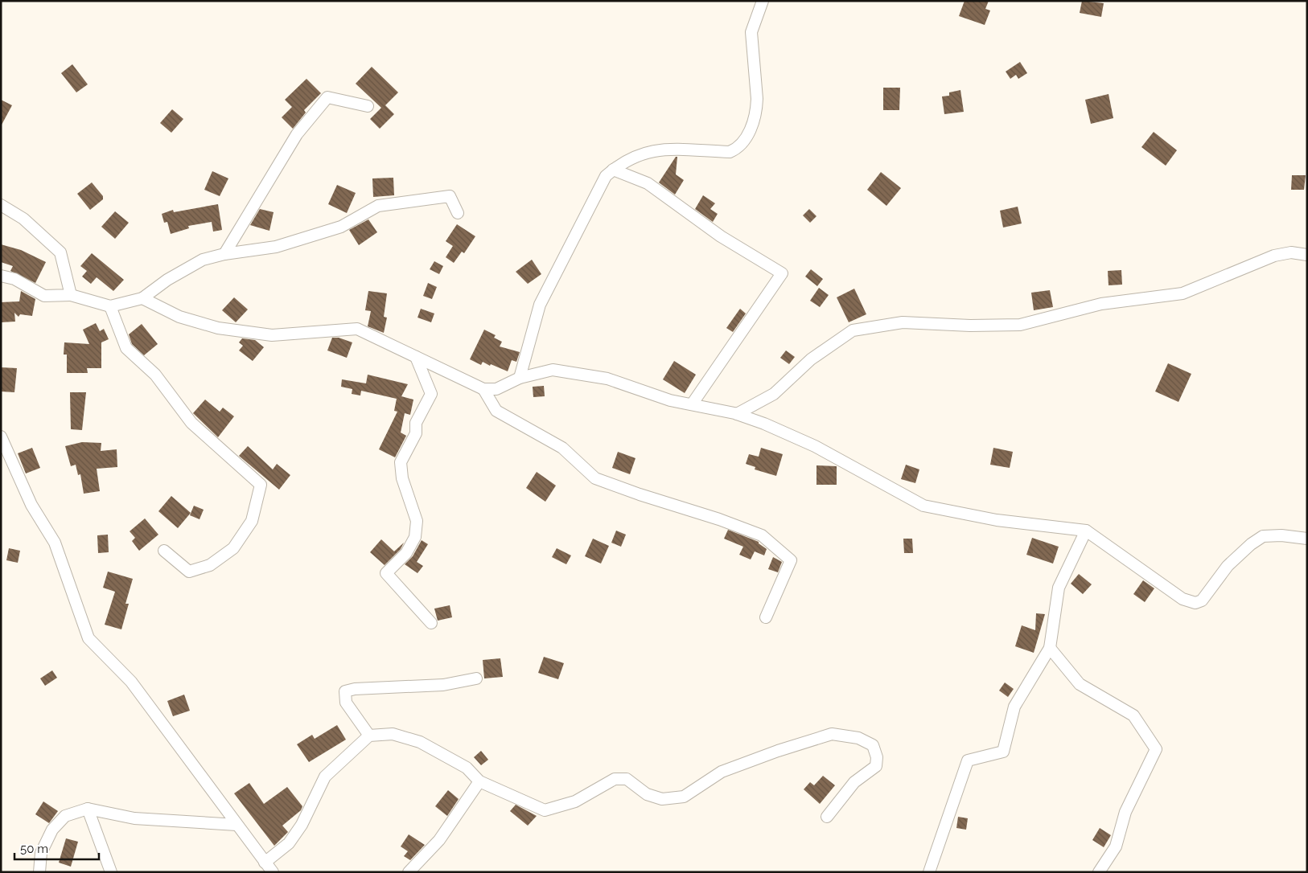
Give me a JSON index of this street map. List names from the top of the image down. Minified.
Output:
{"scale_bar":"50 m"}
